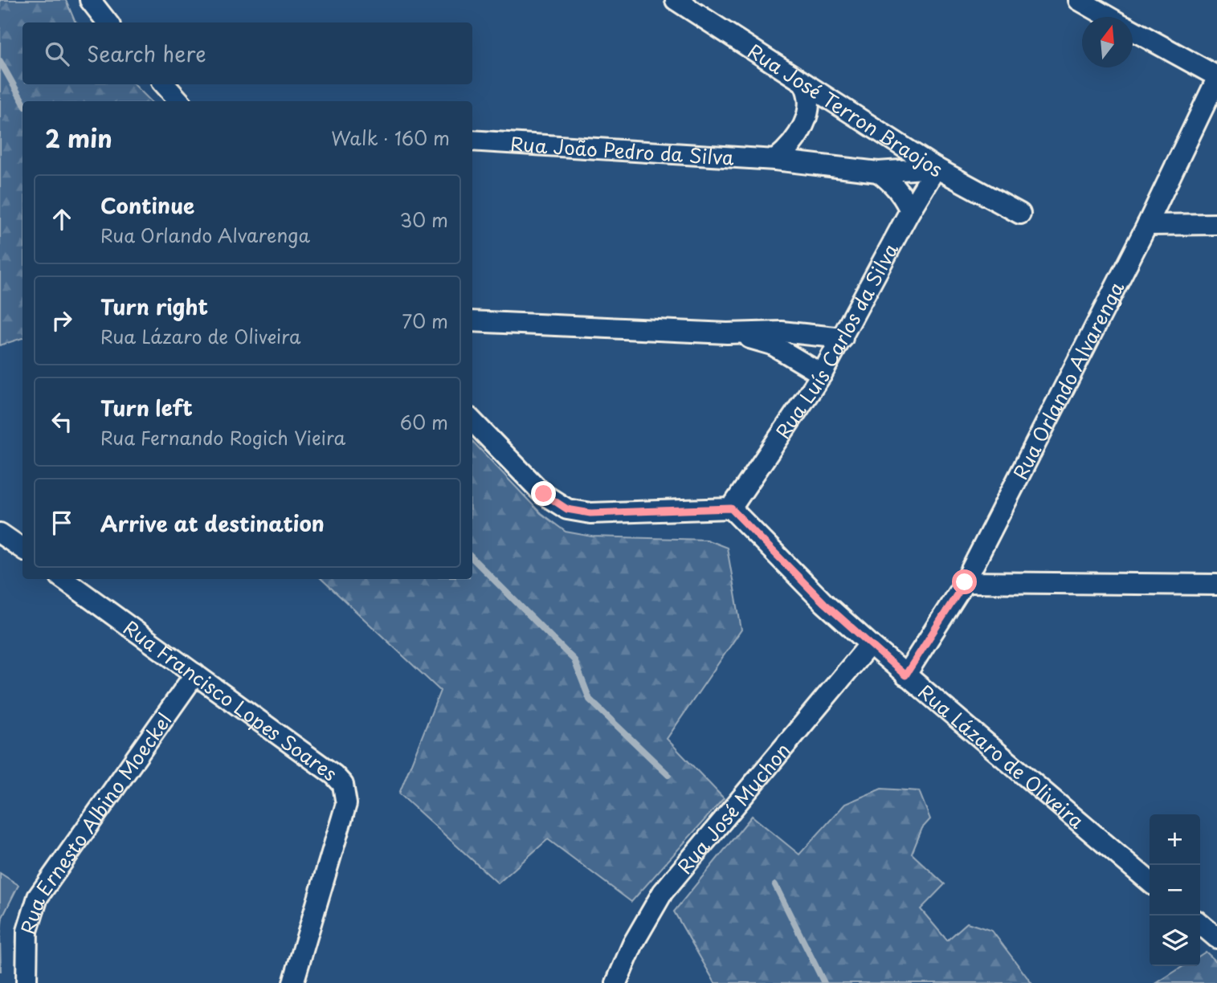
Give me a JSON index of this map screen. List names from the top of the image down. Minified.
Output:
{"streets":{"street":["Rua José Terron Braojos","Rua João Pedro da Silva","Rua Luís Carlos da Silva","Rua Orlando Alvarenga","Rua Francisco Lopes Soares","Rua Lázaro de Oliveira","Rua José Muchon","Rua Ernesto Albino Moeckel"]},"crossings":[["Rua José Terron Braojos","Rua João Pedro da Silva"],["Rua José Terron Braojos","Rua Luís Carlos da Silva"],["Rua João Pedro da Silva","Rua Luís Carlos da Silva"],["Rua Luís Carlos da Silva","Rua Lázaro de Oliveira"],["Rua Orlando Alvarenga","Rua Lázaro de Oliveira"],["Rua Francisco Lopes Soares","Rua Ernesto Albino Moeckel"],["Rua Lázaro de Oliveira","Rua José Muchon"]],"north":"top","page":{"search":"Search here","heading":["2 min","Walk · 160 m"],"list":[["Continue","Rua Orlando Alvarenga","30 m"],["Turn right","Rua Lázaro de Oliveira","70 m"],["Turn left","Rua Fernando Rogich Vieira","60 m"],"Arrive at destination"],"map_buttons":["+","−"]}}
